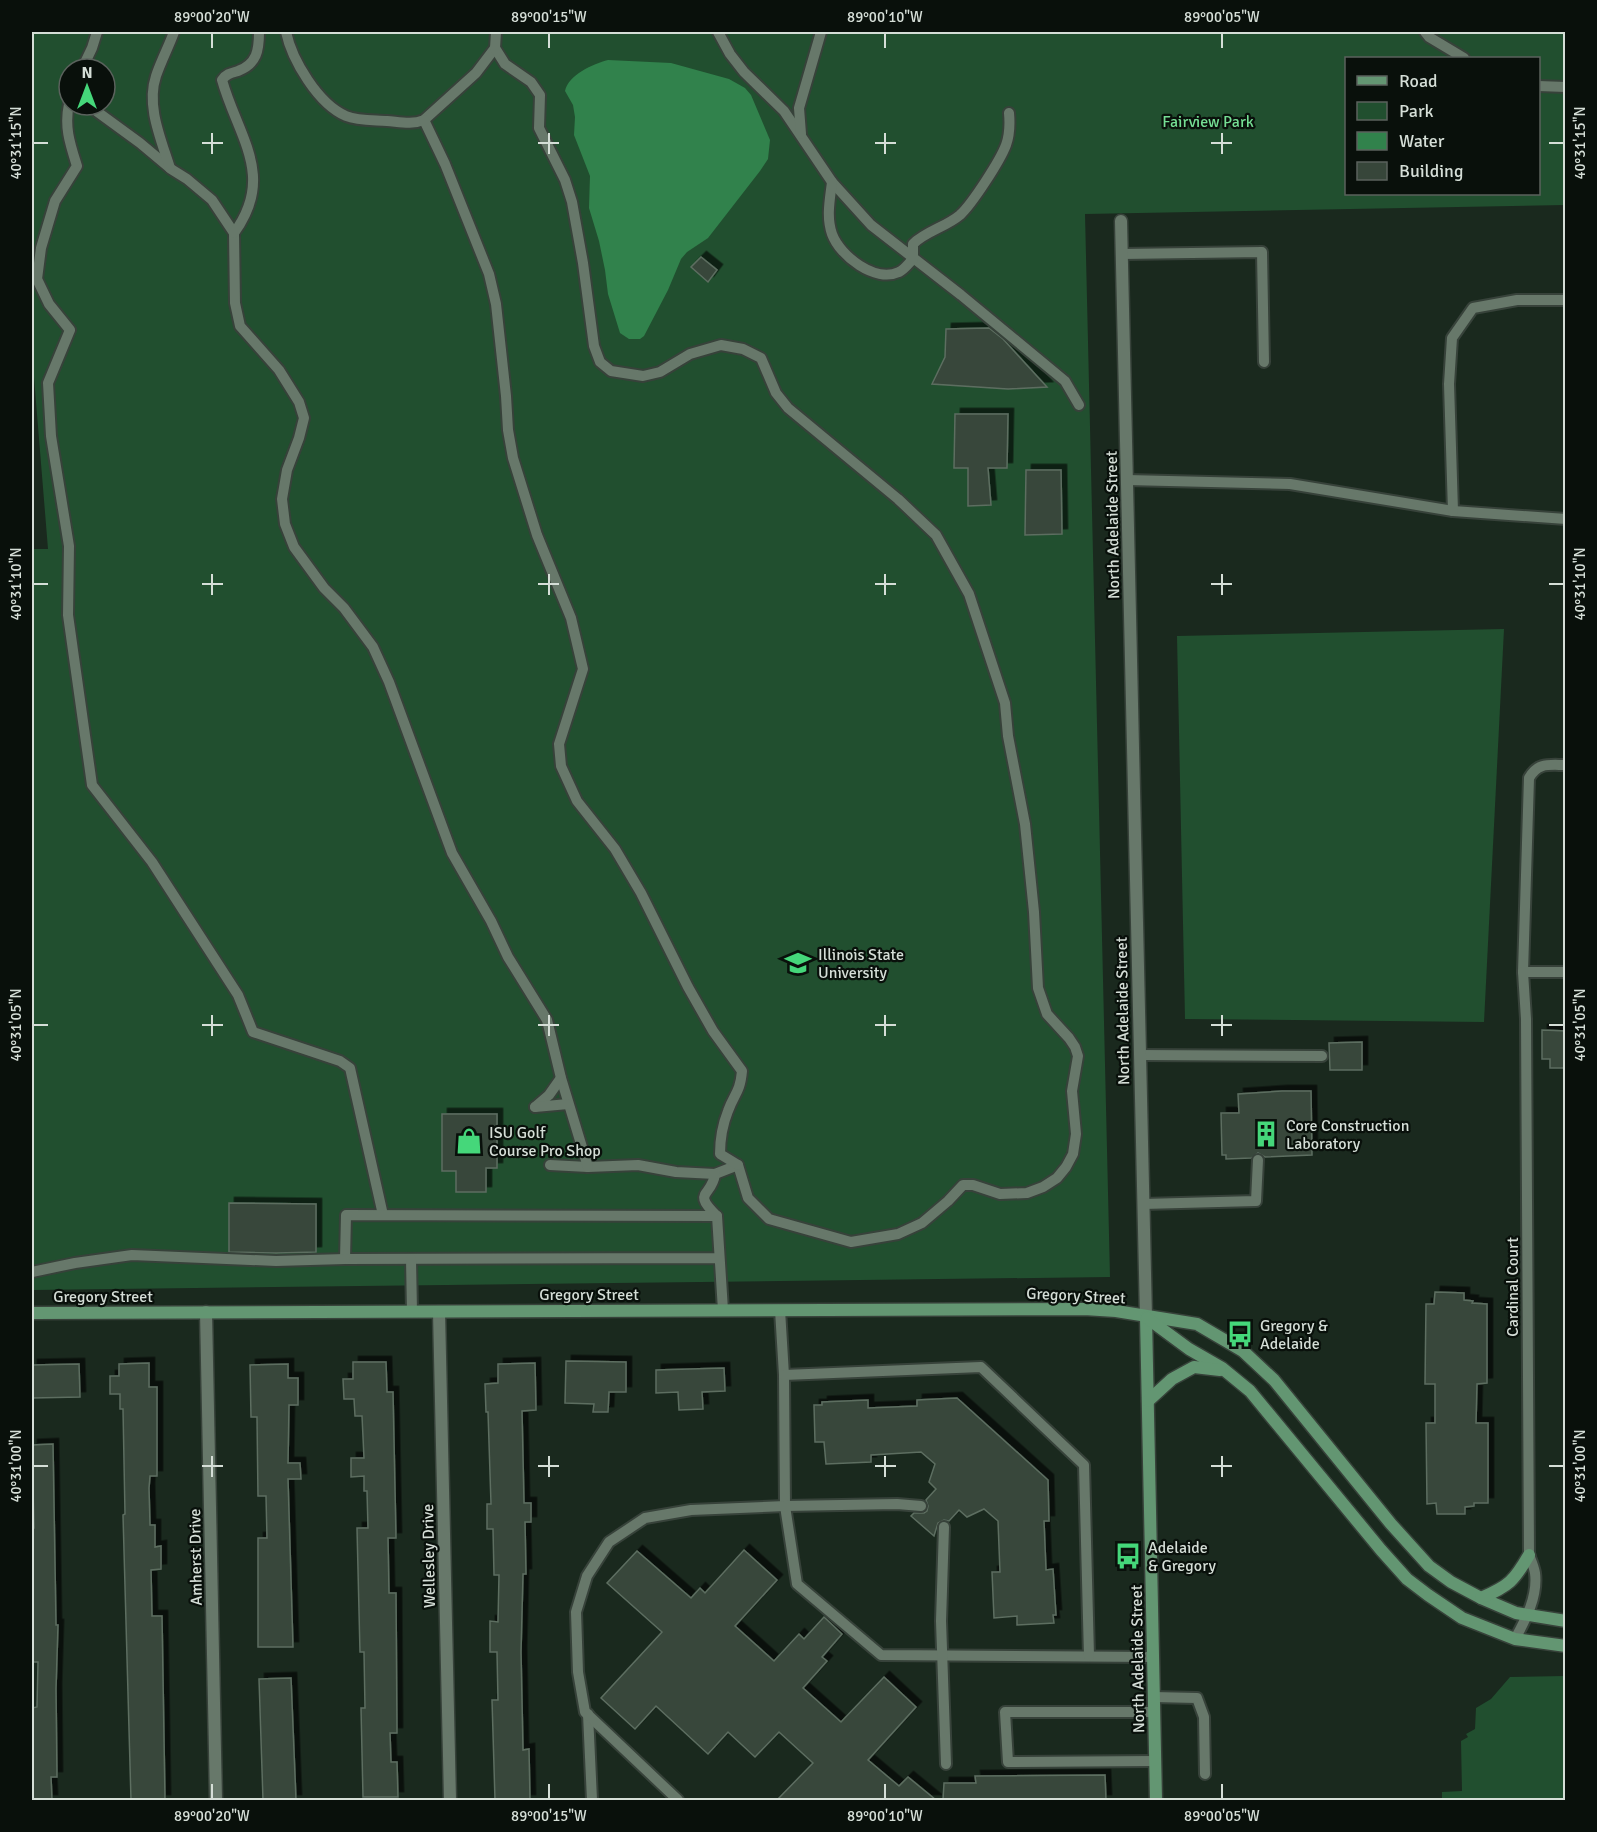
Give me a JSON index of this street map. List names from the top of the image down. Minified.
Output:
{"streets":{"main road":["North Adelaide Street","Gregory Street"],"street":["Wellesley Drive","Amherst Drive"],"lane":["Cardinal Court"]},"crossings":[["North Adelaide Street","Gregory Street"],["Cardinal Court","Gregory Street"],["Gregory Street","Wellesley Drive"],["Gregory Street","Amherst Drive"]],"parks":["Fairview Park"],"places":{"school or university":["Illinois State University"],"building":["Core Construction Laboratory"],"shop":["ISU Golf Course Pro Shop"],"bus stop":["Gregory & Adelaide","Adelaide & Gregory"]},"legend":["Road","Park","Water","Building"],"north":"top","coordinates":["89°00'20\"W","89°00'15\"W","89°00'10\"W","89°00'05\"W","40°31'15\"N","40°31'10\"N","40°31'05\"N","40°31'00\"N"]}
